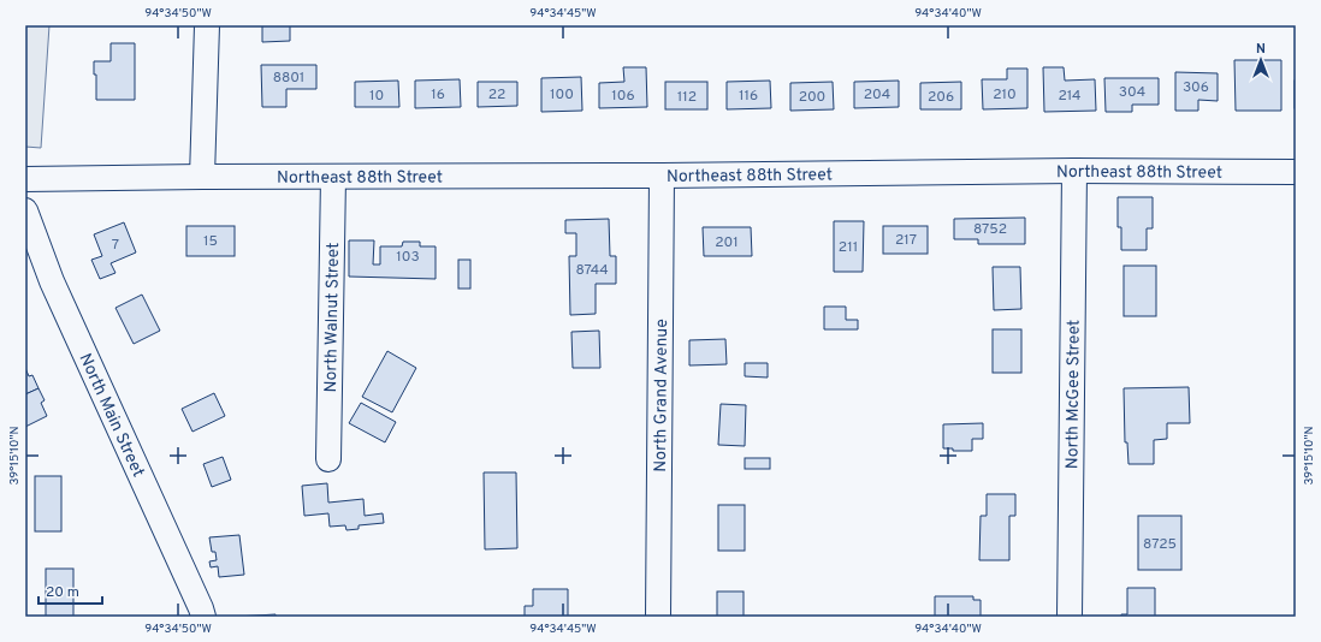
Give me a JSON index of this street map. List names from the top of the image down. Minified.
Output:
{"streets":{"street":["Northeast 88th Street","North Walnut Street","North McGee Street","North Grand Avenue","North Main Street"]},"crossings":[["Northeast 88th Street","North Walnut Street"],["Northeast 88th Street","North McGee Street"],["Northeast 88th Street","North Grand Avenue"]],"house_numbers":["8801","306","304","16","22","100","204","210","10","106","116","214","112","200","206","8752","217","15","201","7","211","103","8744","8725"],"scale_bar":"20 m","north":"top","coordinates":["94°34'50\"W","94°34'45\"W","94°34'40\"W","39°15'10\"N"]}
